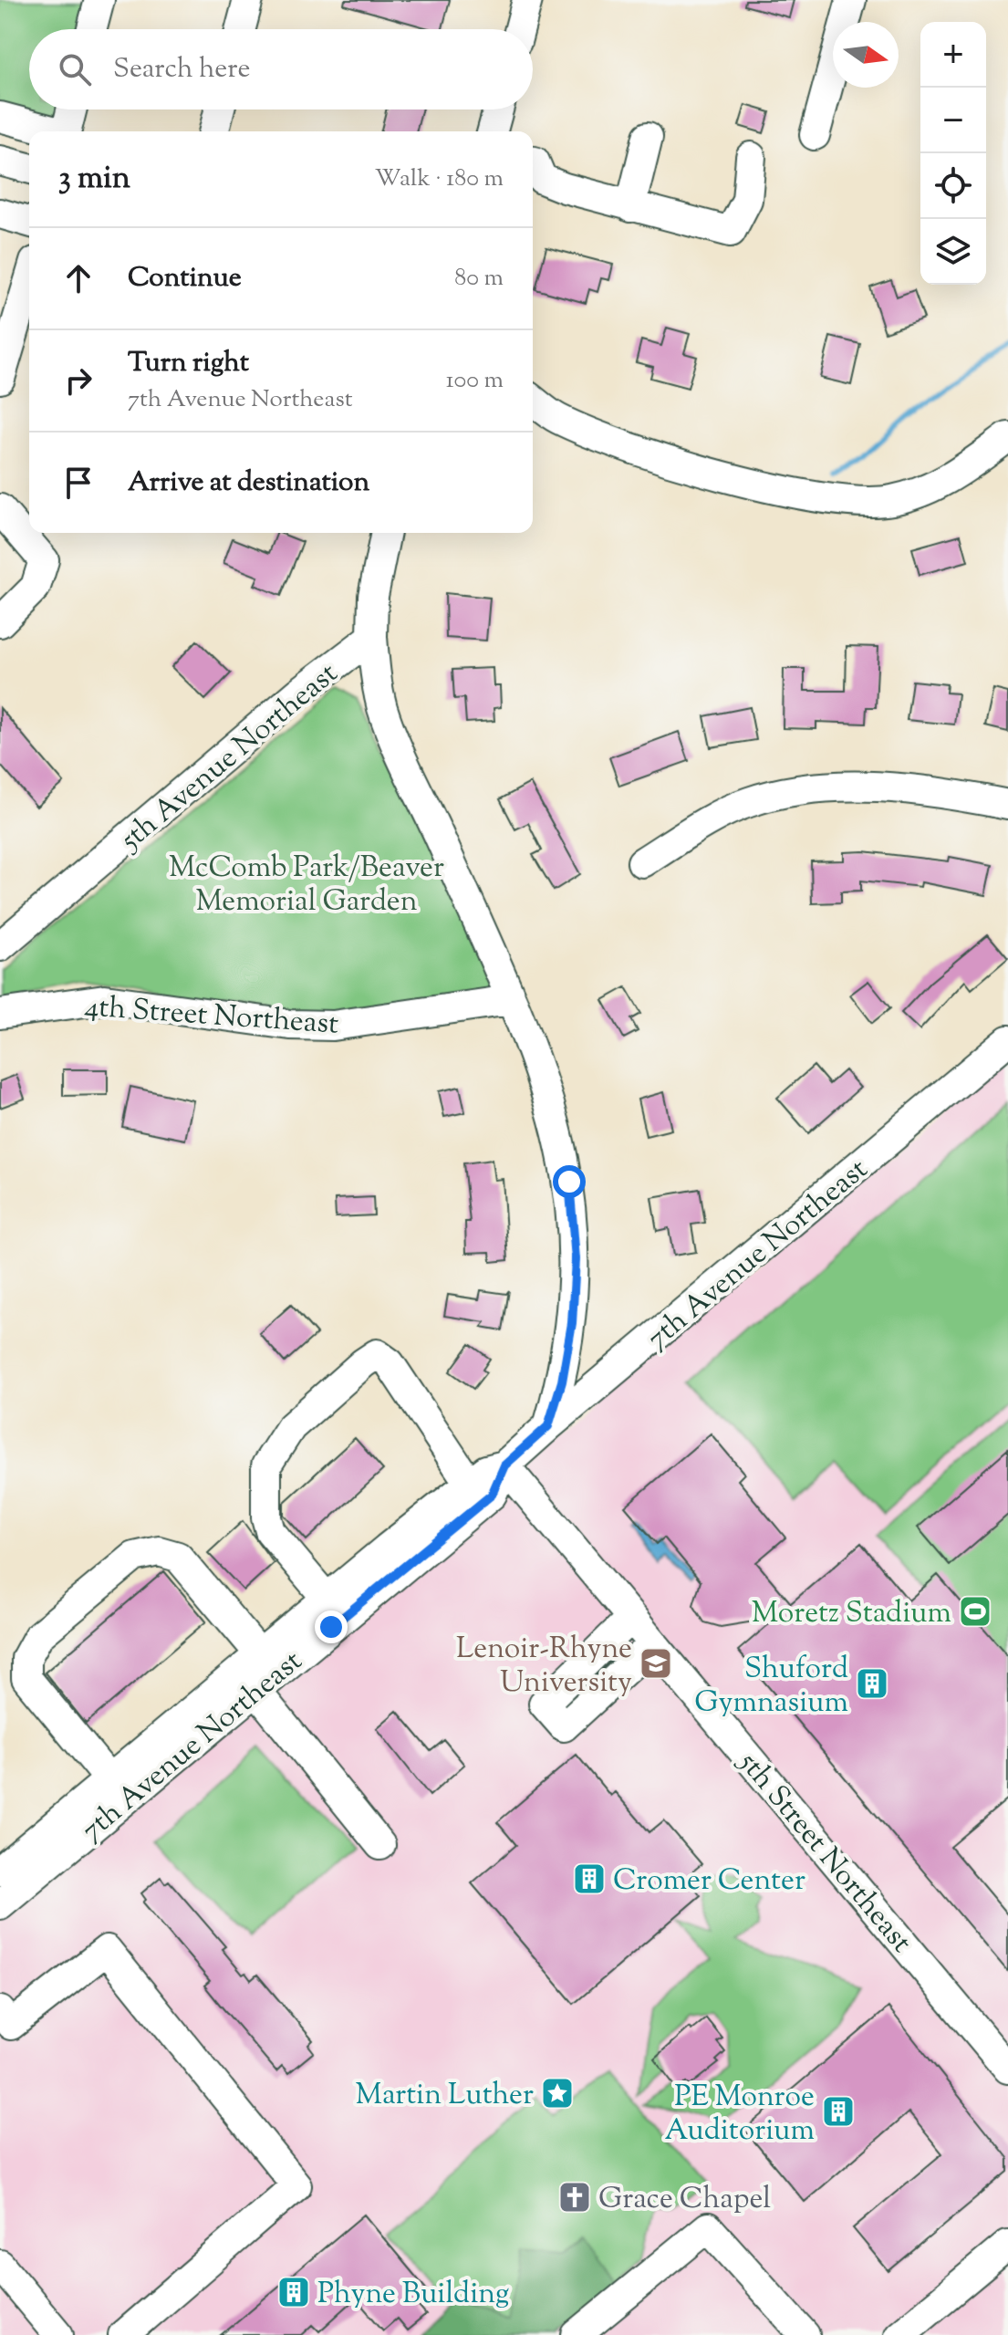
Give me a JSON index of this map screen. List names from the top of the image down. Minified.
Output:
{"streets":{"street":["5th Avenue Northeast","4th Street Northeast","7th Avenue Northeast","5th Street Northeast"]},"crossings":[["7th Avenue Northeast","5th Street Northeast"]],"parks":["McComb Park/Beaver Memorial Garden"],"places":{"sports":["Moretz Stadium"],"school or university":["Lenoir-Rhyne University"],"building":["Shuford Gymnasium","Cromer Center","PE Monroe Auditorium","Phyne Building"],"place":["Martin Luther"],"church":["Grace Chapel"]},"north":"right","page":{"map_buttons":["+","−"],"search":"Search here","heading":["3 min","Walk · 180 m"],"list":[["Continue","80 m"],["Turn right","7th Avenue Northeast","100 m"],"Arrive at destination"]}}
